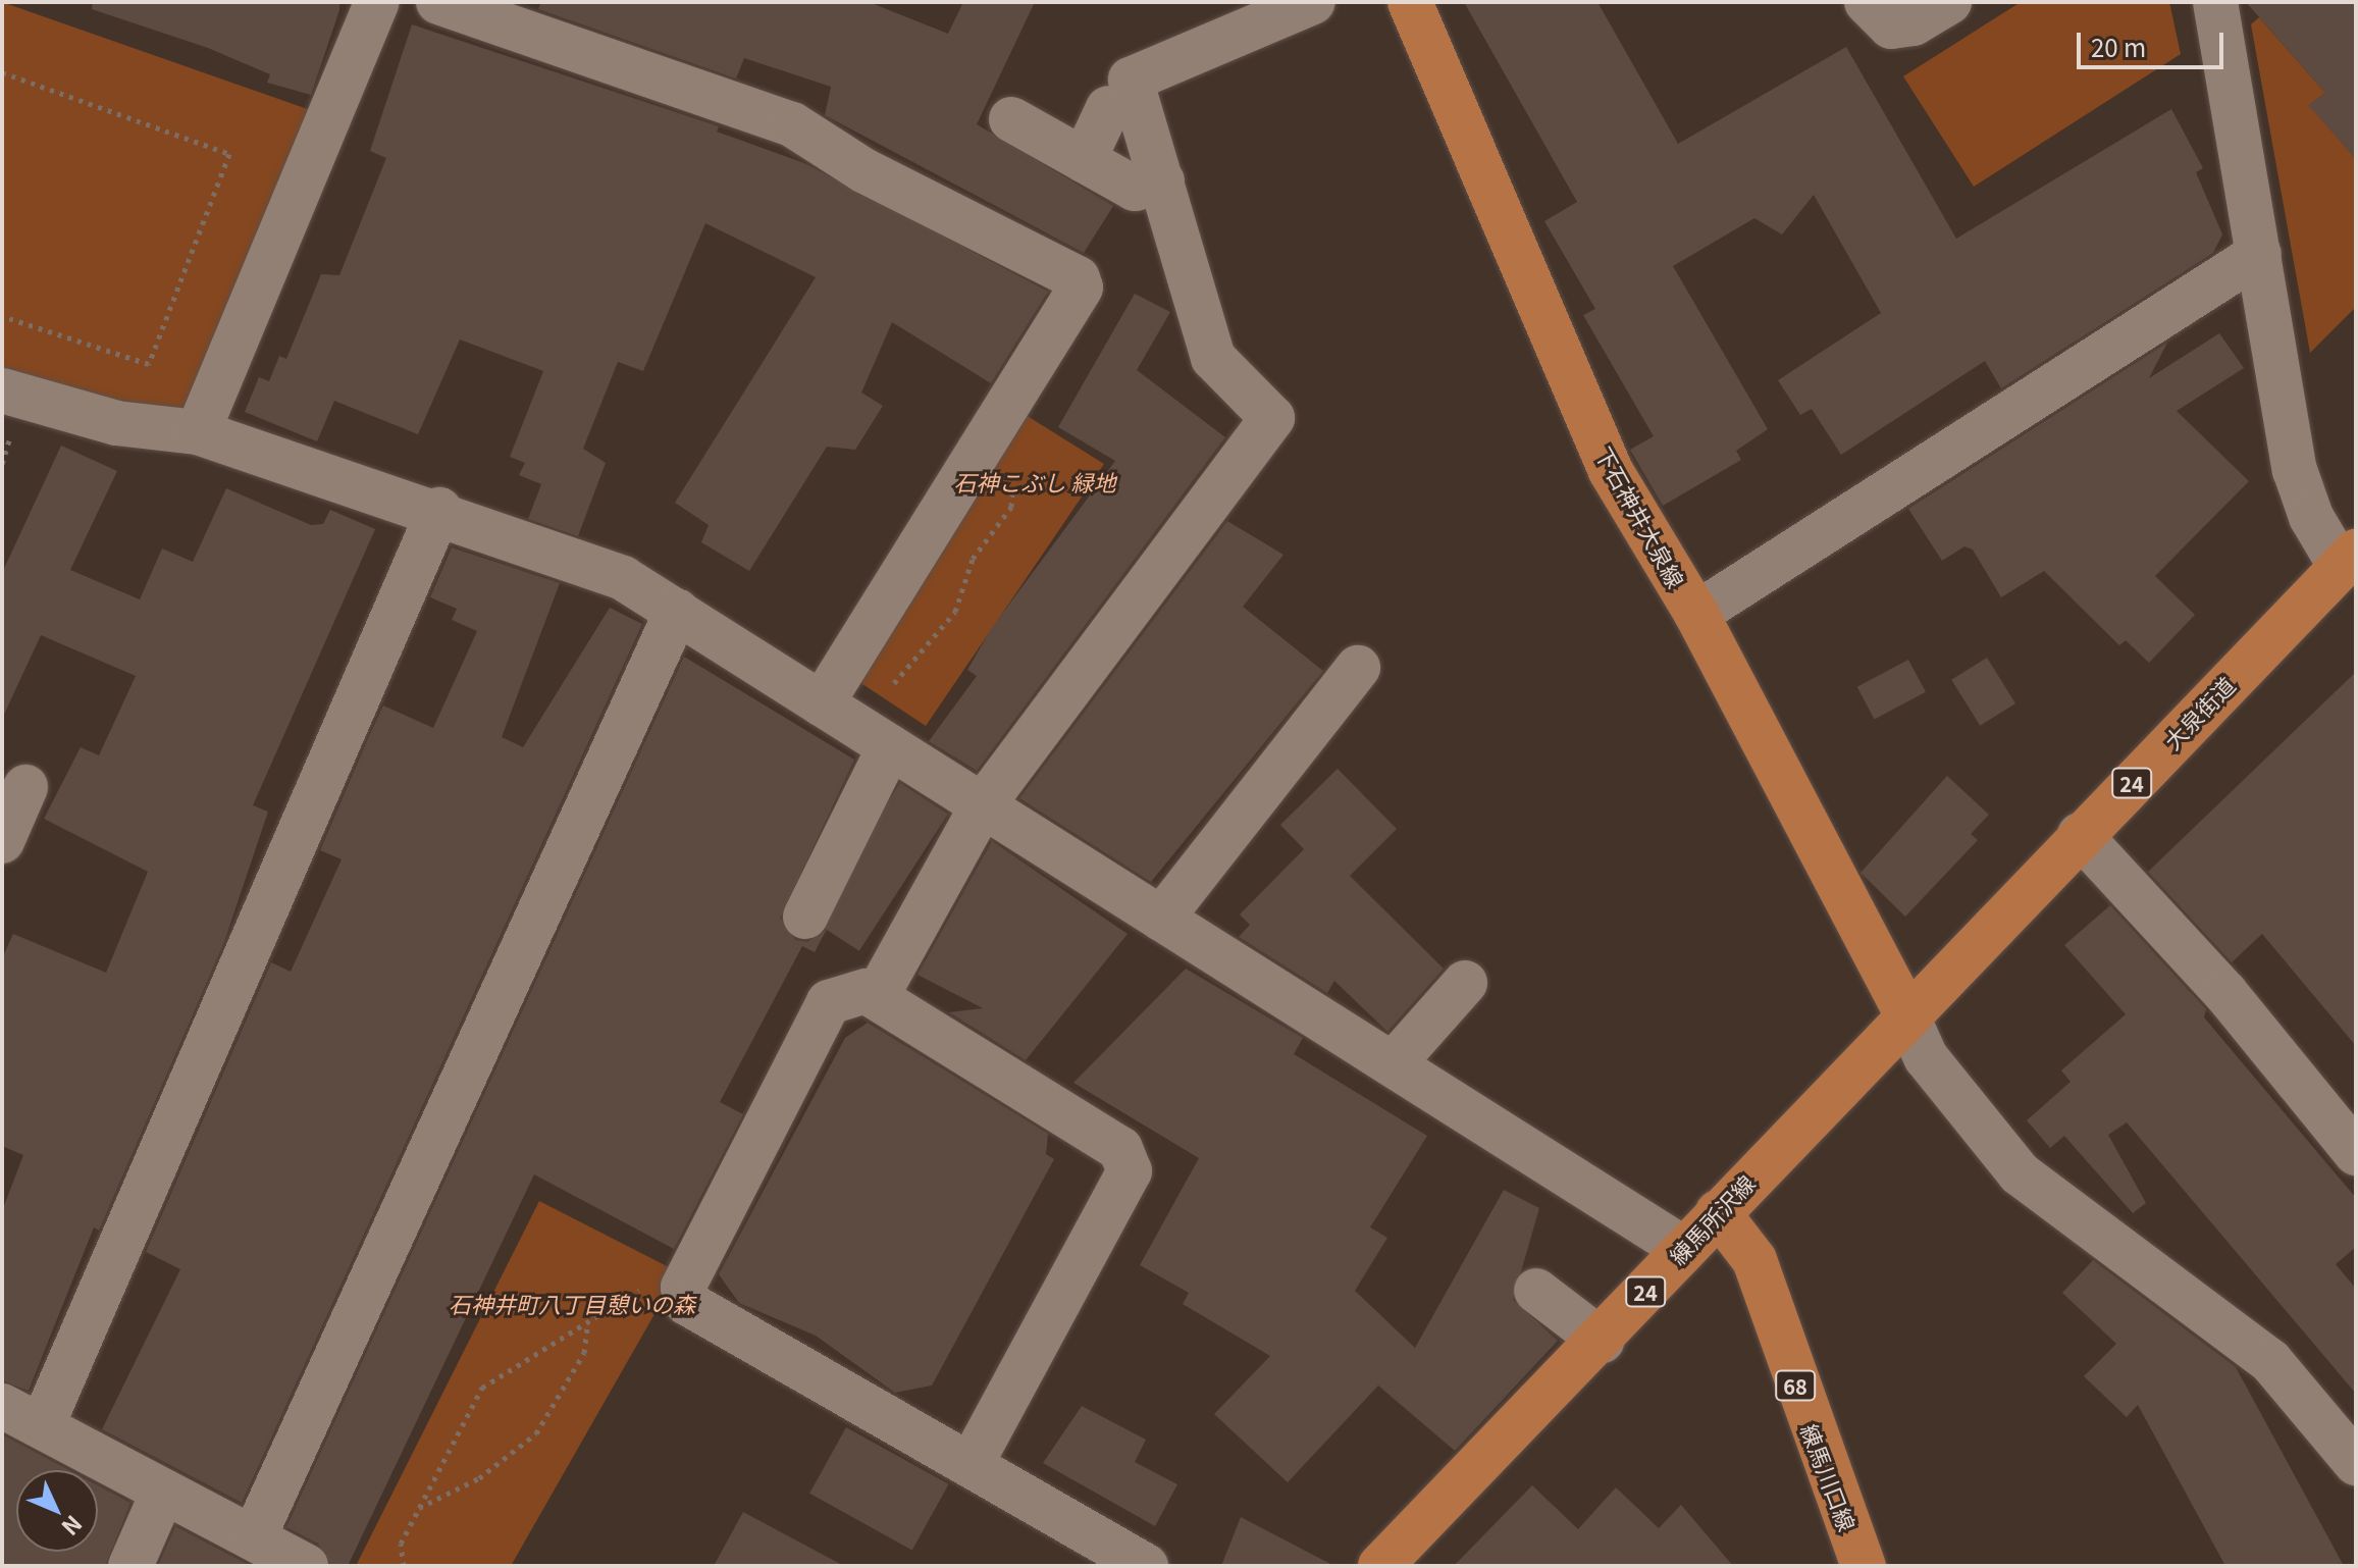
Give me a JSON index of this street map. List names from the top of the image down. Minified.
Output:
{"streets":{"main road":["下石神井大泉線","大泉街道","24","練馬所沢線","68","練馬川口線"]},"crossings":[["下石神井大泉線","大泉街道"],["下石神井大泉線","練馬所沢線"],["大泉街道","練馬所沢線"],["練馬所沢線","練馬川口線"]],"parks":["石神こぶし 緑地","石神井町八丁目憩いの森"],"scale_bar":"20 m","north":"bottom right"}
